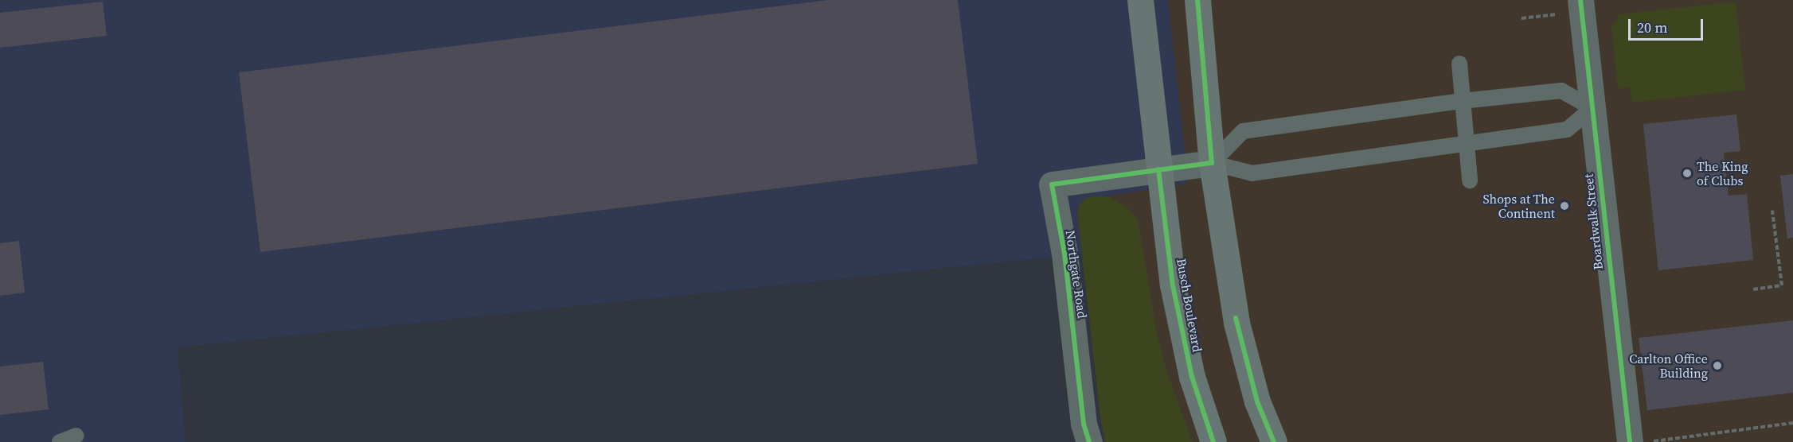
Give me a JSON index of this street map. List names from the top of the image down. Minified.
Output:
{"streets":{"main road":["Busch Boulevard"],"street":["Boardwalk Street","Northgate Road"]},"crossings":[["Northgate Road","Busch Boulevard"]],"places":["The King of Clubs","Shops at The Continent","Carlton Office Building"],"scale_bar":"20 m"}
